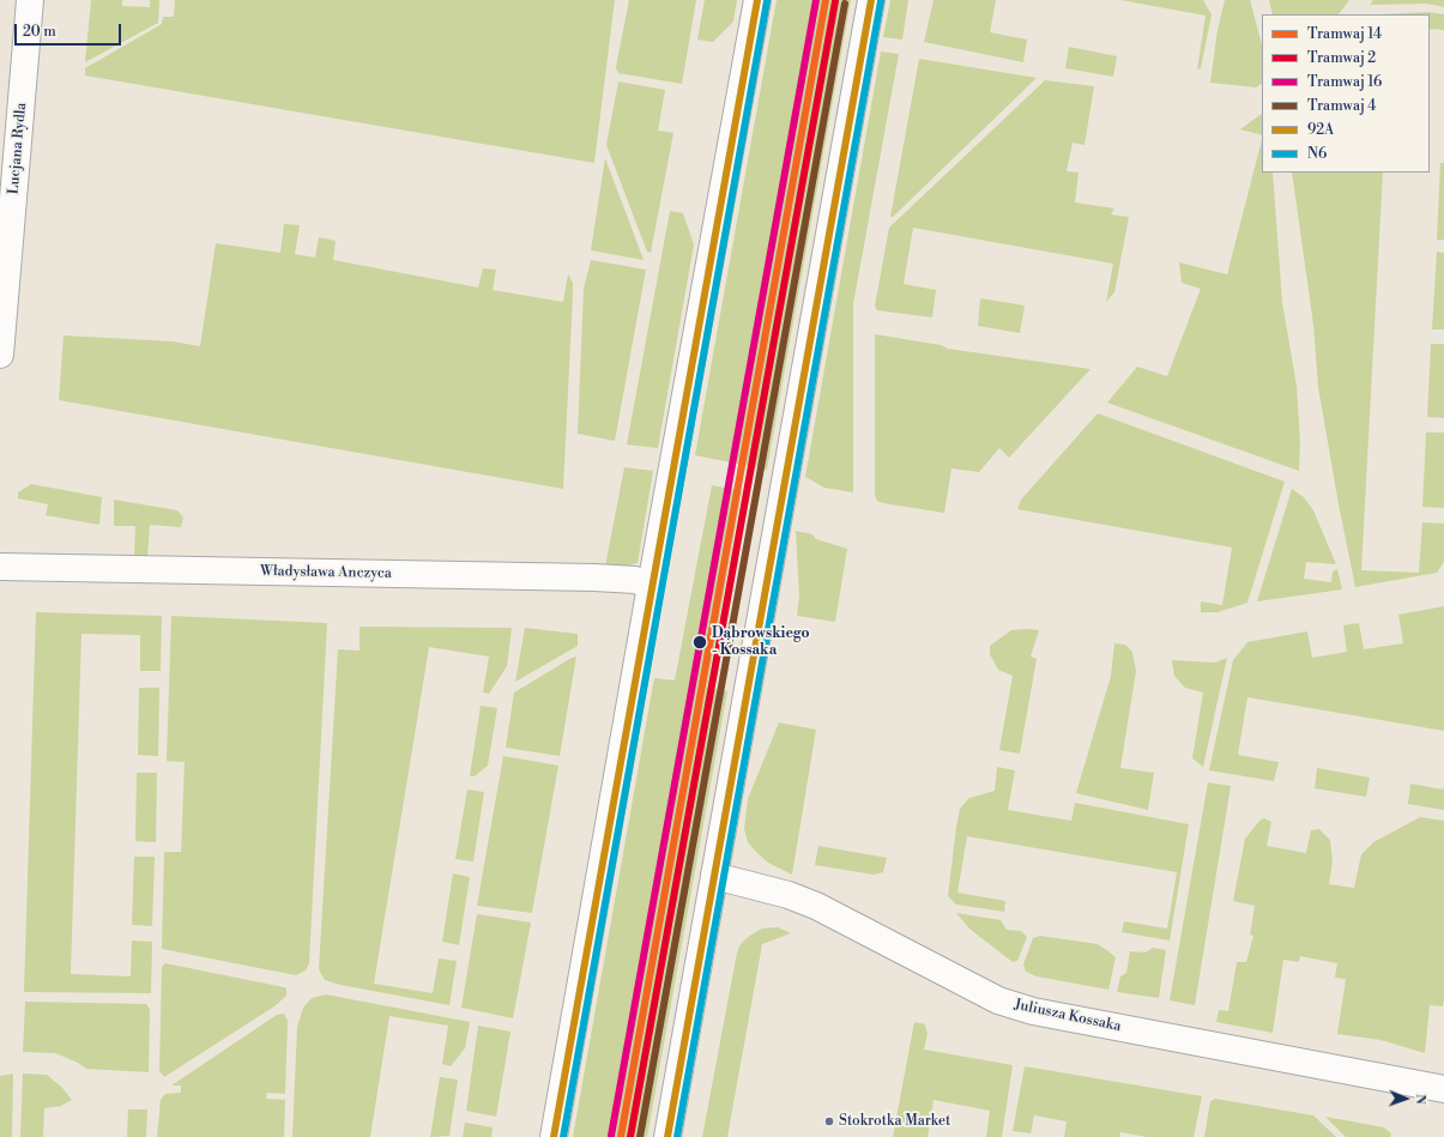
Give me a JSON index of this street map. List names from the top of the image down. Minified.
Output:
{"streets":{"main road":["Lucjana Rydla","Władysława Anczyca","Juliusza Kossaka"]},"places":["Dąbrowskiego - Kossaka","Stokrotka Market"],"lines":["tram line 14","tram line 16","transit line 92A","tram line 2","transit line N6","tram line 4"],"legend":["Tramwaj 14","Tramwaj 2","Tramwaj 16","Tramwaj 4","92A","N6"],"scale_bar":"20 m","north":"right"}
